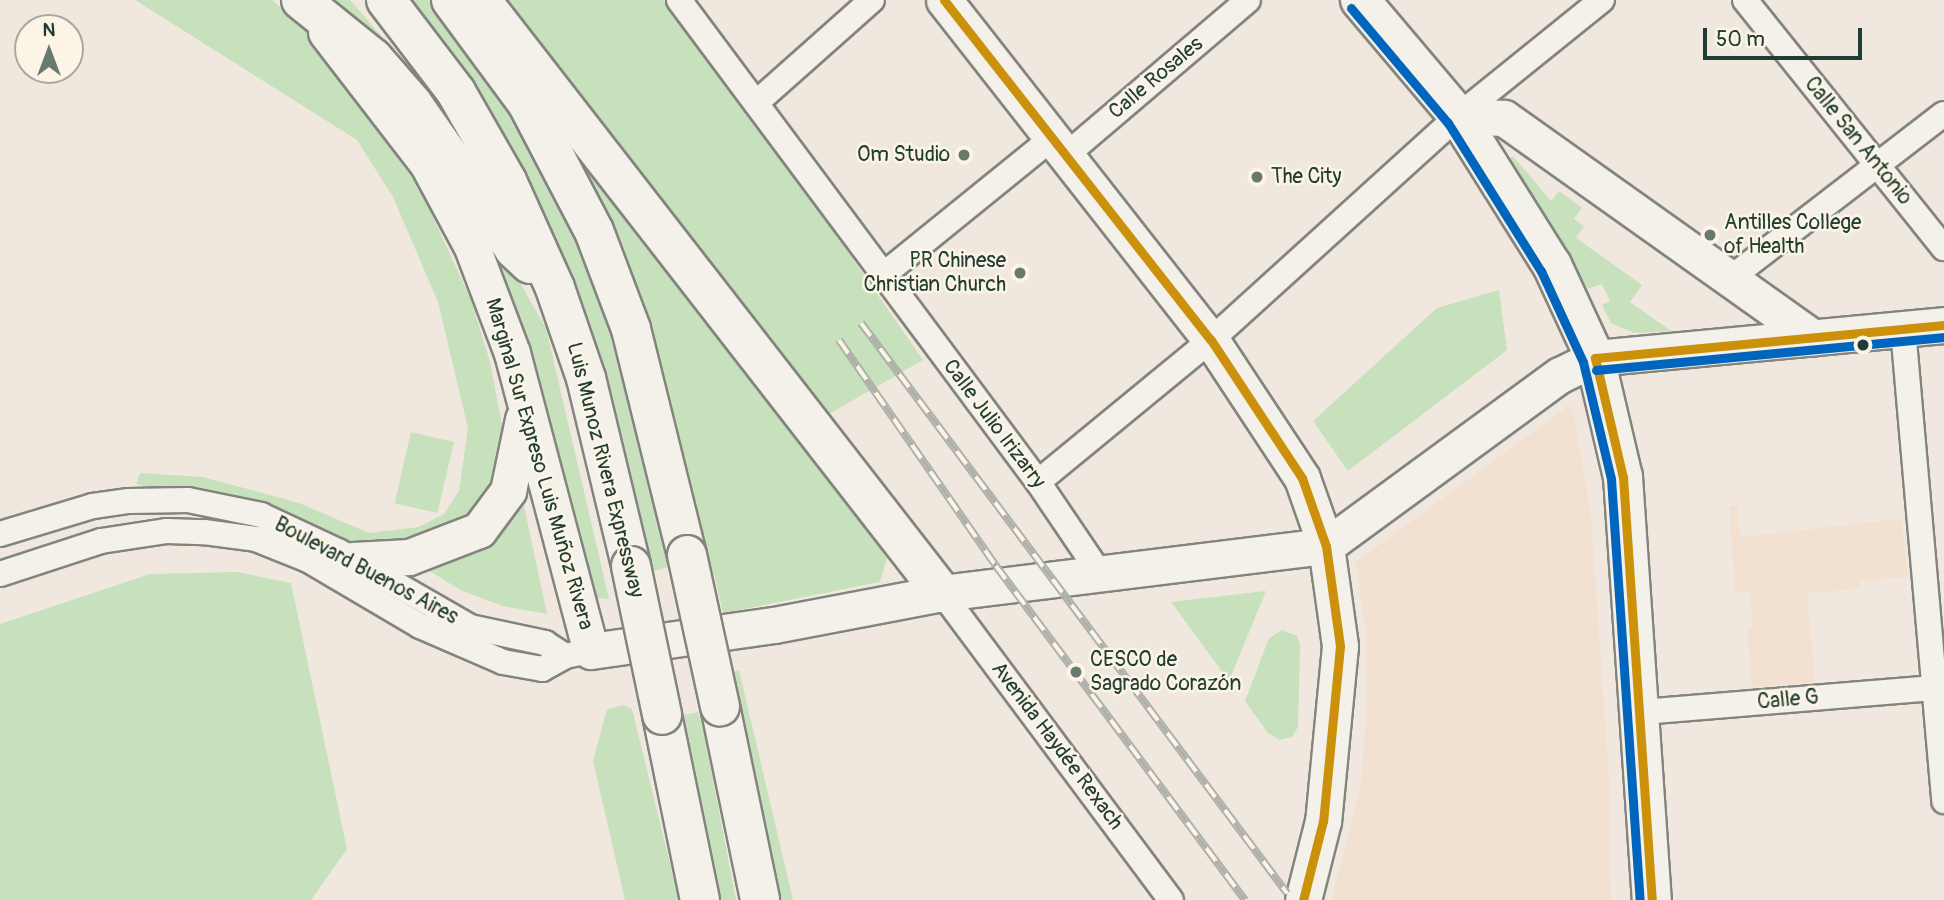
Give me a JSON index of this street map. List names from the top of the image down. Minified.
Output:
{"streets":{"main road":["Luis Munoz Rivera Expressway"],"street":["Calle Rosales","Calle San Antonio","Calle Julio Irizarry","Marginal Sur Expreso Luis Muñoz Rivera","Boulevard Buenos Aires","Calle G","Avenida Haydée Rexach"]},"crossings":[["Calle Rosales","Calle Julio Irizarry"],["Marginal Sur Expreso Luis Muñoz Rivera","Boulevard Buenos Aires"]],"places":["Om Studio","The City","Antilles College of Health","PR Chinese Christian Church","CESCO de Sagrado Corazón"],"scale_bar":"50 m","north":"top"}
